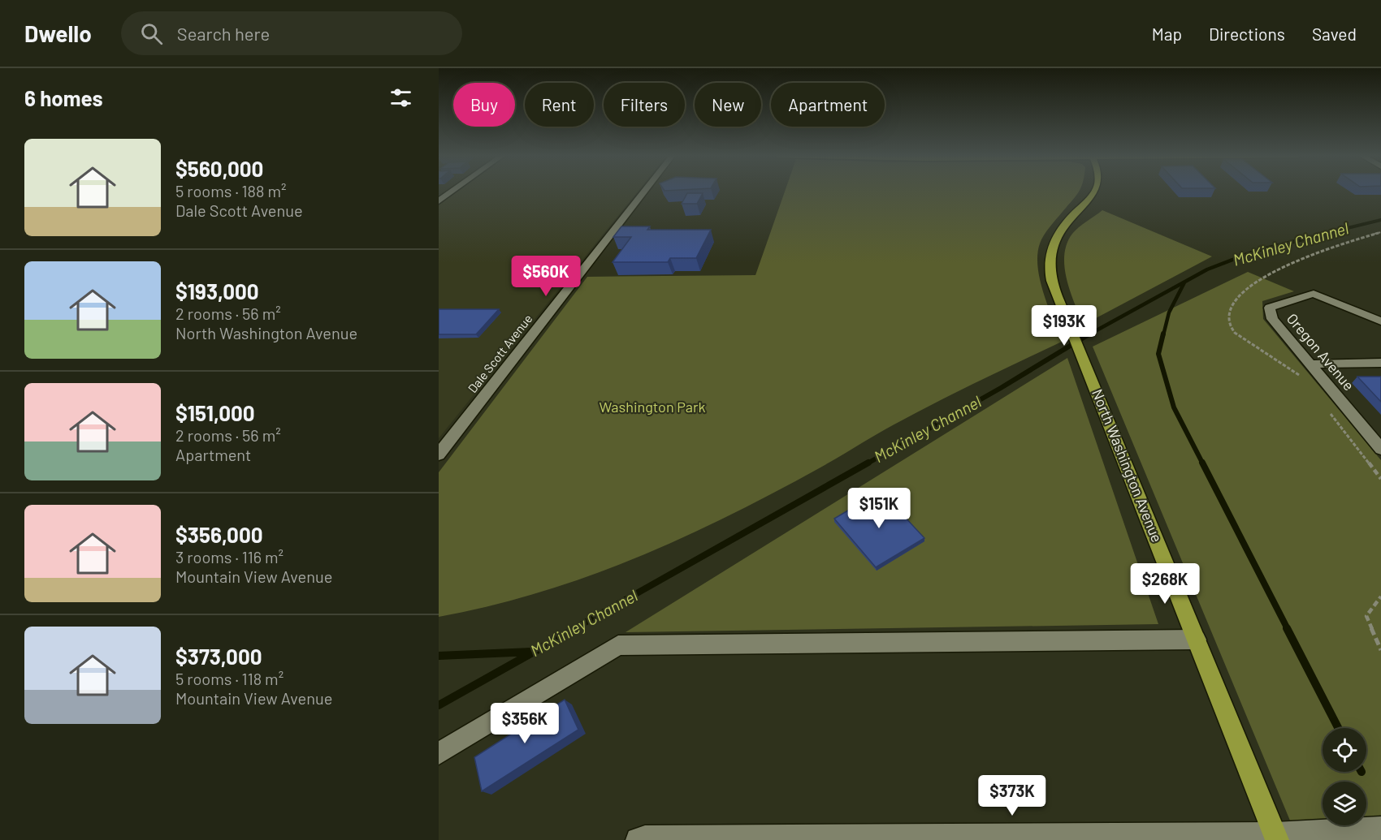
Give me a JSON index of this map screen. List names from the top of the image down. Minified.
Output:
{"streets":{"main road":["North Washington Avenue"],"street":["Oregon Avenue","Dale Scott Avenue"]},"water":["McKinley Channel"],"parks":["Washington Park"],"page":{"header":"Dwello","search":"Search here","nav":["Map","Directions","Saved"],"heading":"6 homes","chip":["Buy","Rent","Filters","New","Apartment"],"list":[{"name":"$560,000","note":"5 rooms · 188 m² · Dale Scott Avenue"},{"name":"$193,000","note":"2 rooms · 56 m² · North Washington Avenue"},{"name":"$151,000","note":"2 rooms · 56 m² · Apartment"},{"name":"$356,000","note":"3 rooms · 116 m² · Mountain View Avenue"},{"name":"$373,000","note":"5 rooms · 118 m² · Mountain View Avenue"}],"price":["$560K","$193K","$151K","$268K","$356K","$373K"]}}
